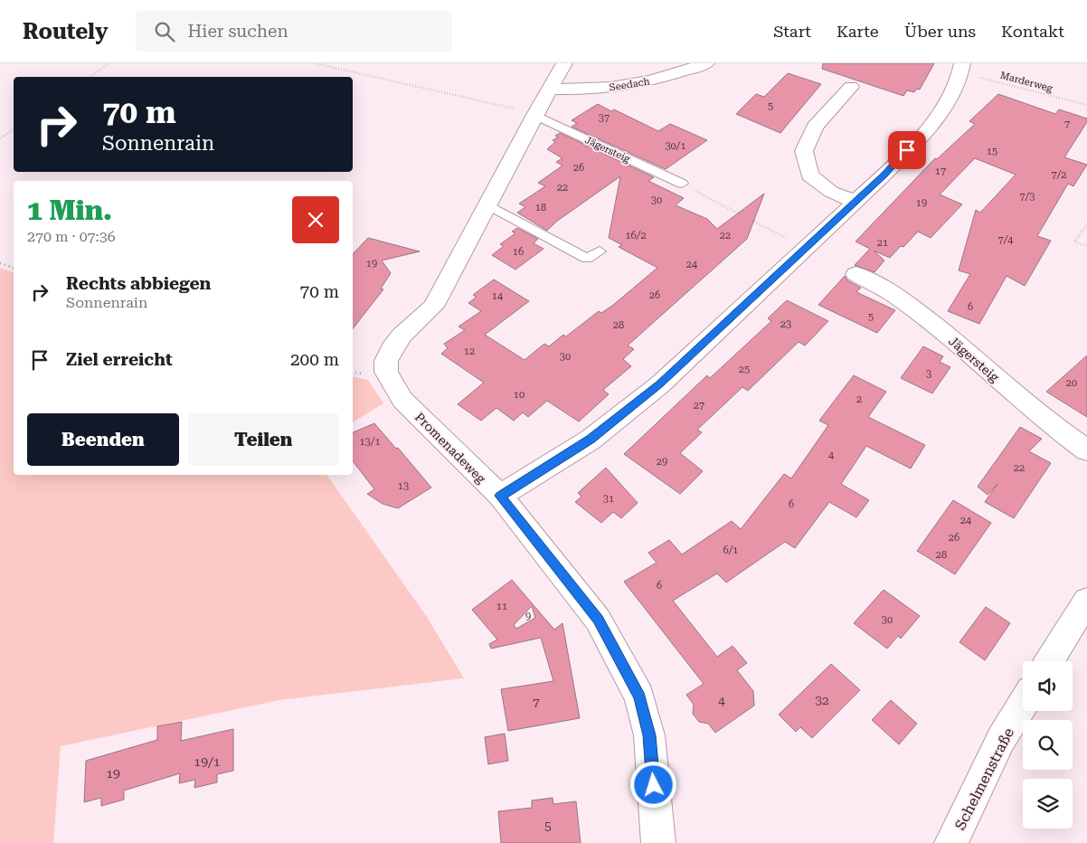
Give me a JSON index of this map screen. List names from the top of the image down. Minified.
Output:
{"streets":{"street":["Seedach","Jägersteig","Promenadeweg","Schelmenstraße"],"path":["Marderweg"]},"crossings":[["Seedach","Promenadeweg"],["Jägersteig","Promenadeweg"]],"house_numbers":["5","37","7","30/1","15","26","17","7/2","22","7/3","30","19","18","16/2","22","7/4","21","16","19","24","26","14","6","5","23","28","12","30","25","3","20","10","2","27","13/1","4","29","22","13","31","6","24","26","6/1","28","6","11","9","30","4","32","7","19/1","19","5"],"page":{"header":"Routely","search":"Hier suchen","nav":["Start","Karte","Über uns","Kontakt"],"turn":["70 m","Sonnenrain"],"heading":["1 Min.","270 m · 07:36"],"list":[{"name":"Rechts abbiegen","note":"Sonnenrain","value":"70 m"},{"name":"Ziel erreicht","value":"200 m"}],"buttons":["Beenden","Teilen"]}}
